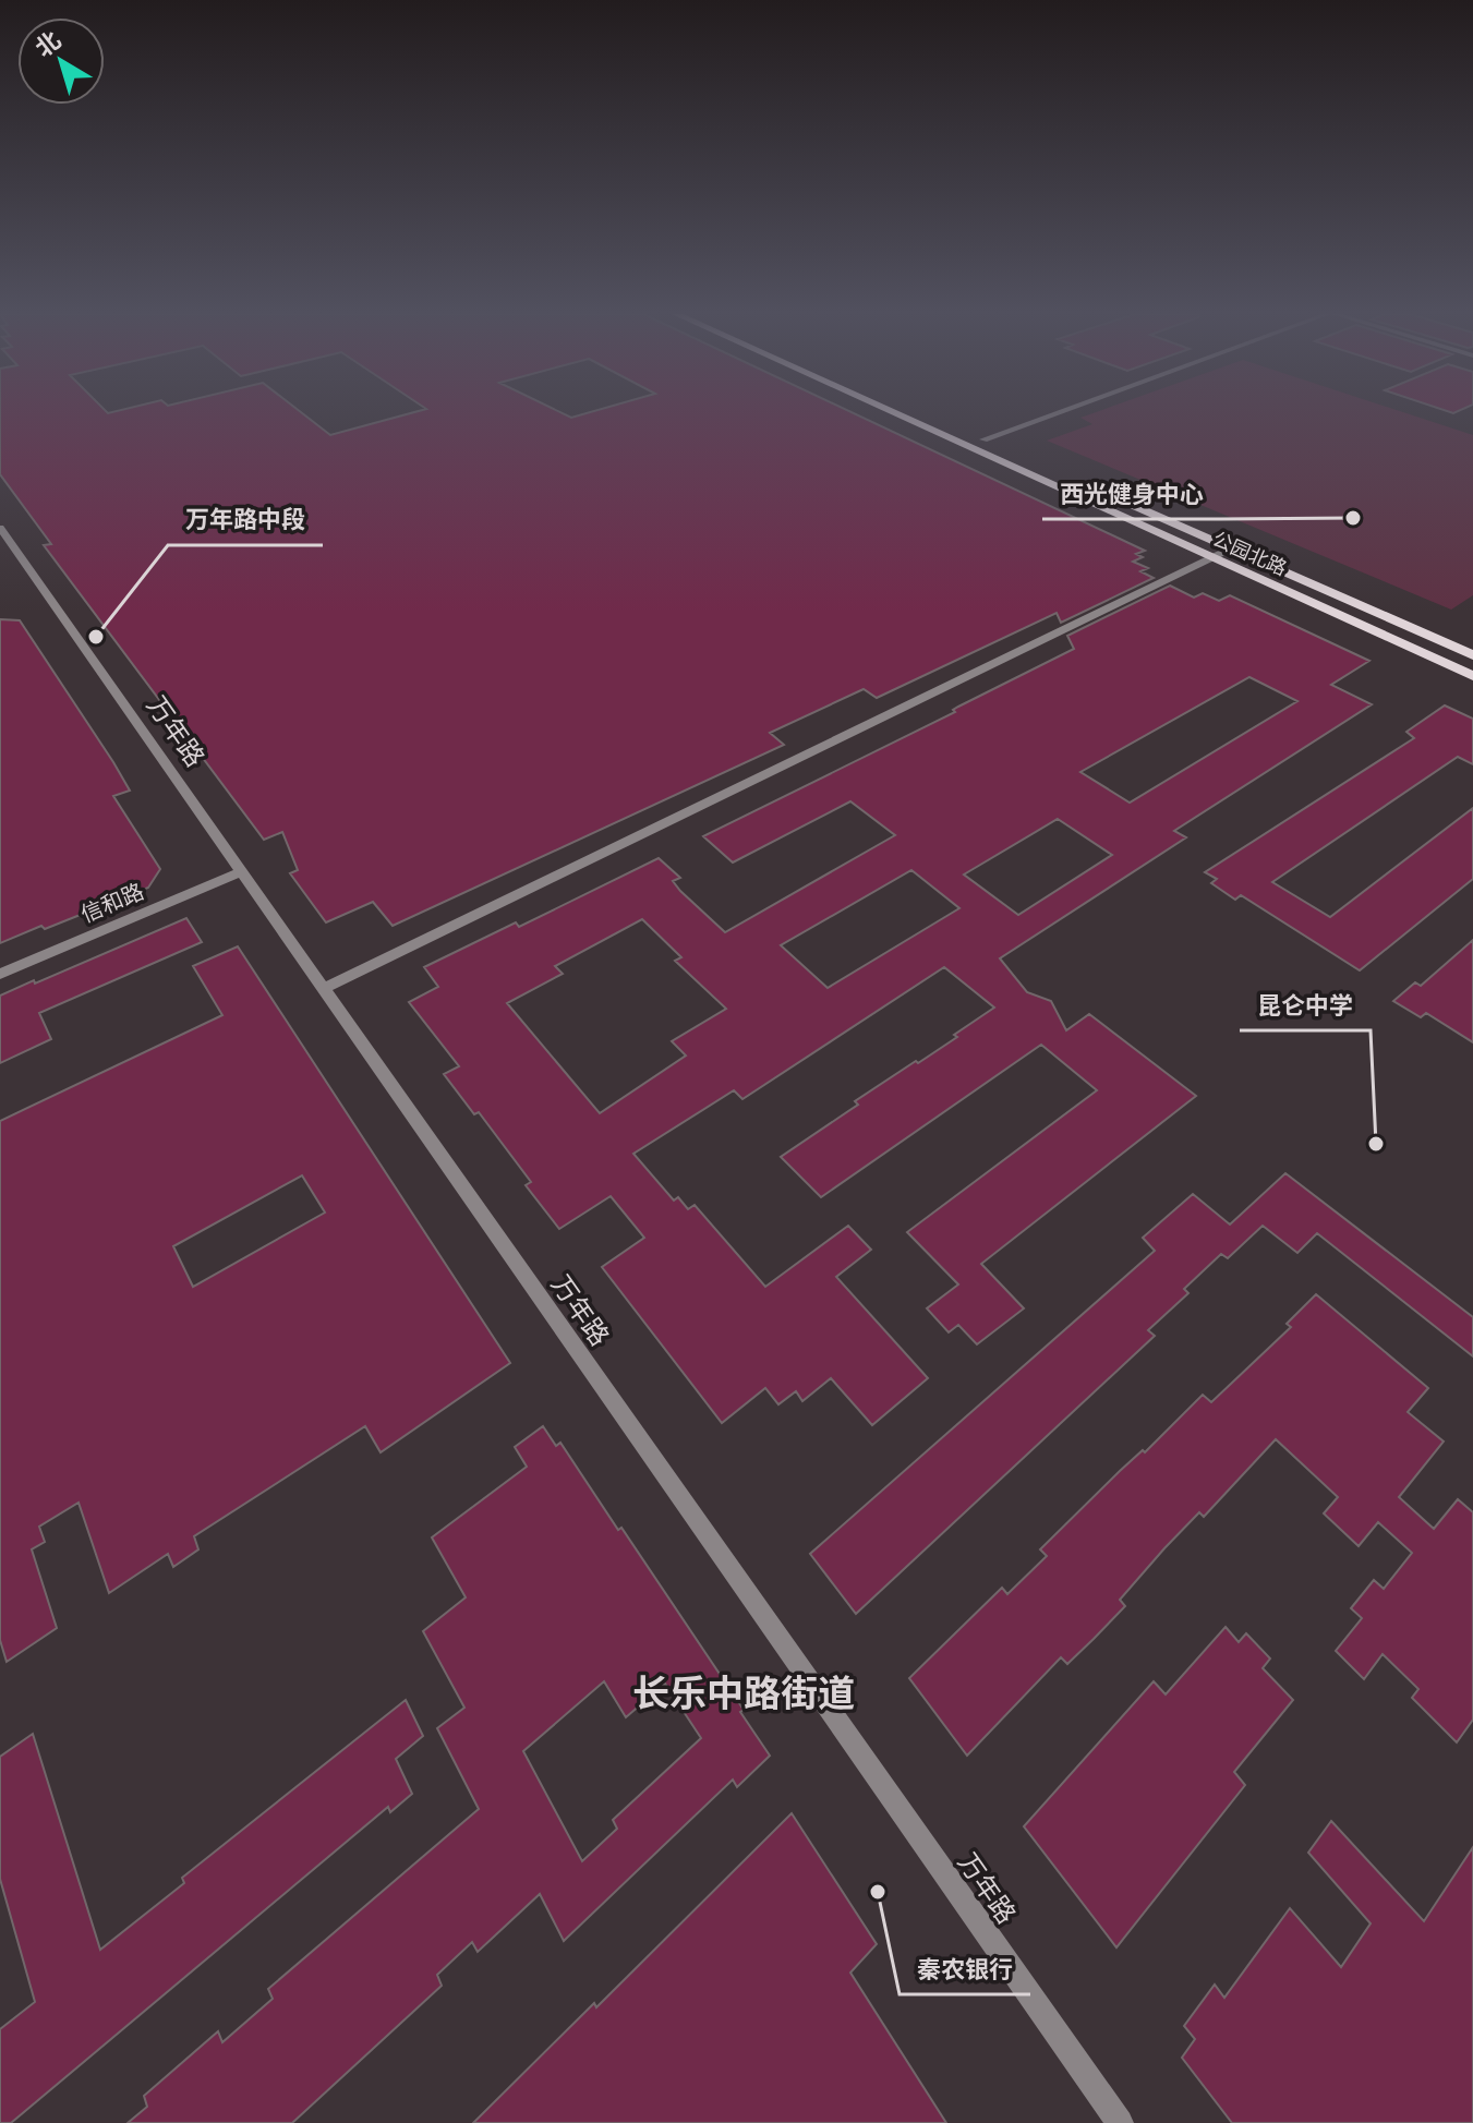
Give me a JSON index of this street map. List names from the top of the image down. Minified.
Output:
{"streets":{"main road":["公园北路"],"street":["万年路","信和路"]},"crossings":[["万年路","信和路"]],"districts":["长乐中路街道"],"places":["西光健身中心","万年路中段","昆仑中学","秦农银行"],"north":"top left"}
